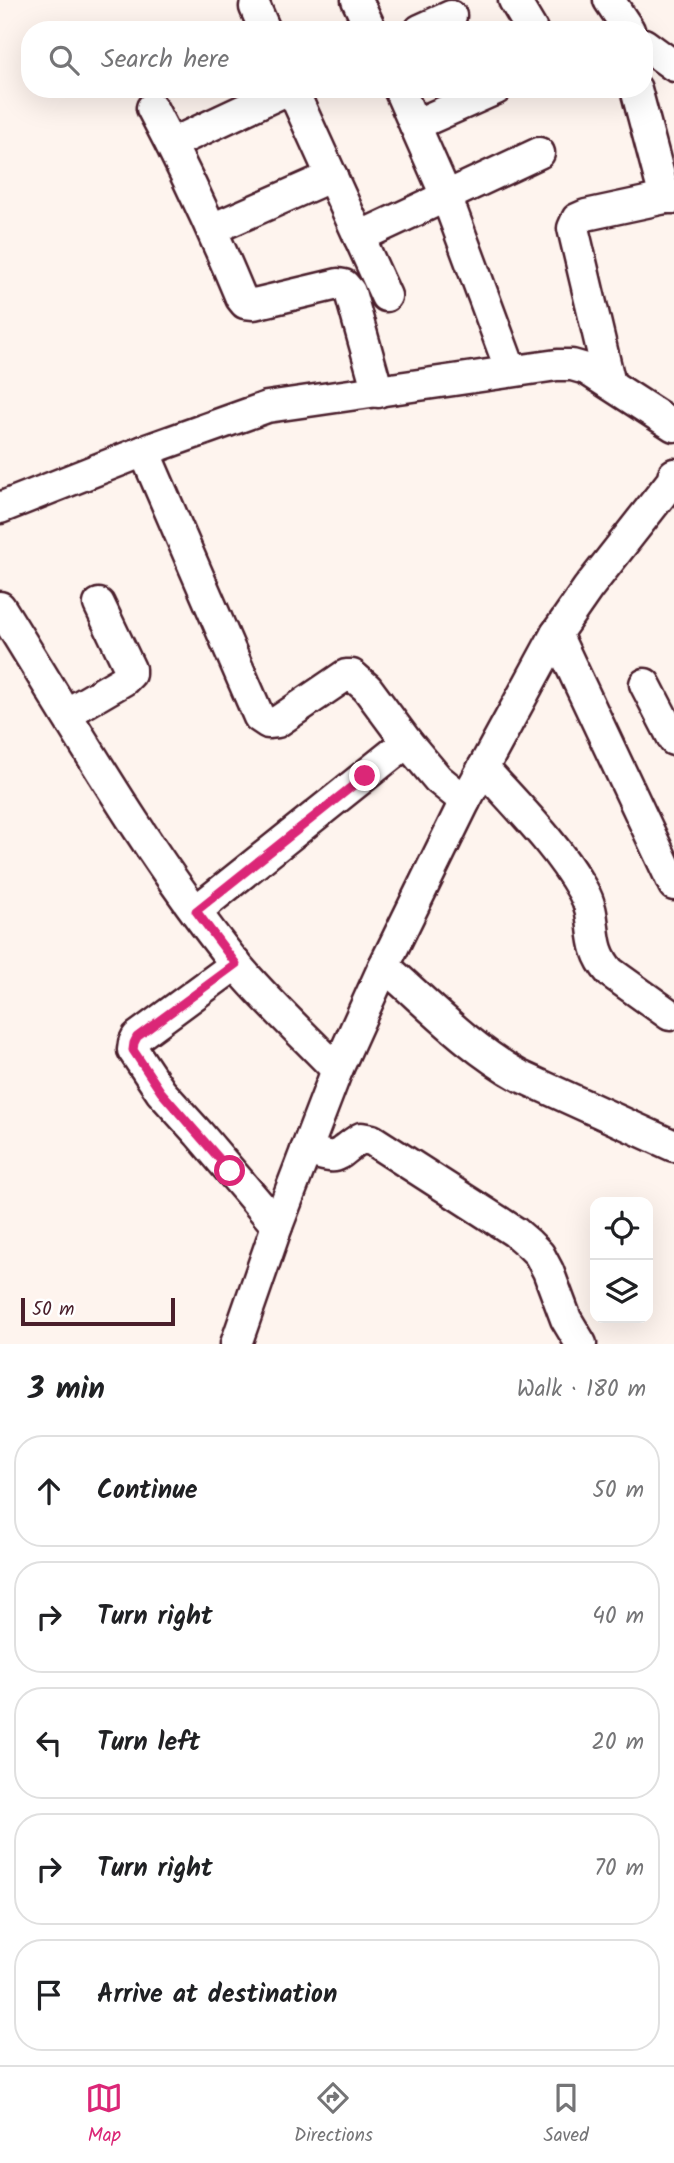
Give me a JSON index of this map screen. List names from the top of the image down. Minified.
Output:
{"scale_bar":"50 m","page":{"search":"Search here","scale":"50 m","heading":["3 min","Walk · 180 m"],"list":[["Continue","50 m"],["Turn right","40 m"],["Turn left","20 m"],["Turn right","70 m"],"Arrive at destination"],"nav":["Map","Directions","Saved"]}}
